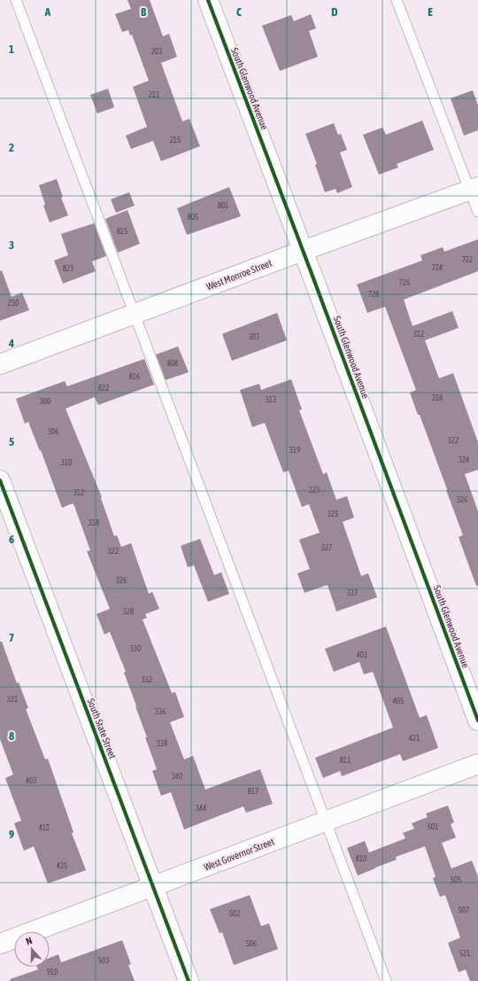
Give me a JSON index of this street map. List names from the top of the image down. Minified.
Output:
{"streets":{"street":["South Glenwood Avenue","West Monroe Street","South State Street","West Governor Street"]},"crossings":[["South Glenwood Avenue","West Monroe Street"],["South State Street","West Governor Street"]],"house_numbers":["203","211","215","801","805","815","722","724","823","726","728","230","312","303","808","816","822","318","313","300","306","322","319","324","310","323","312","326","325","318","327","322","326","337","328","330","401","332","331","405","336","421","338","811","340","403","817","344","501","411","810","435","505","507","502","506","521","503","910"],"north":"top","grid":{"columns":["A","B","C","D","E"],"rows":["1","2","3","4","5","6","7","8","9"]}}
